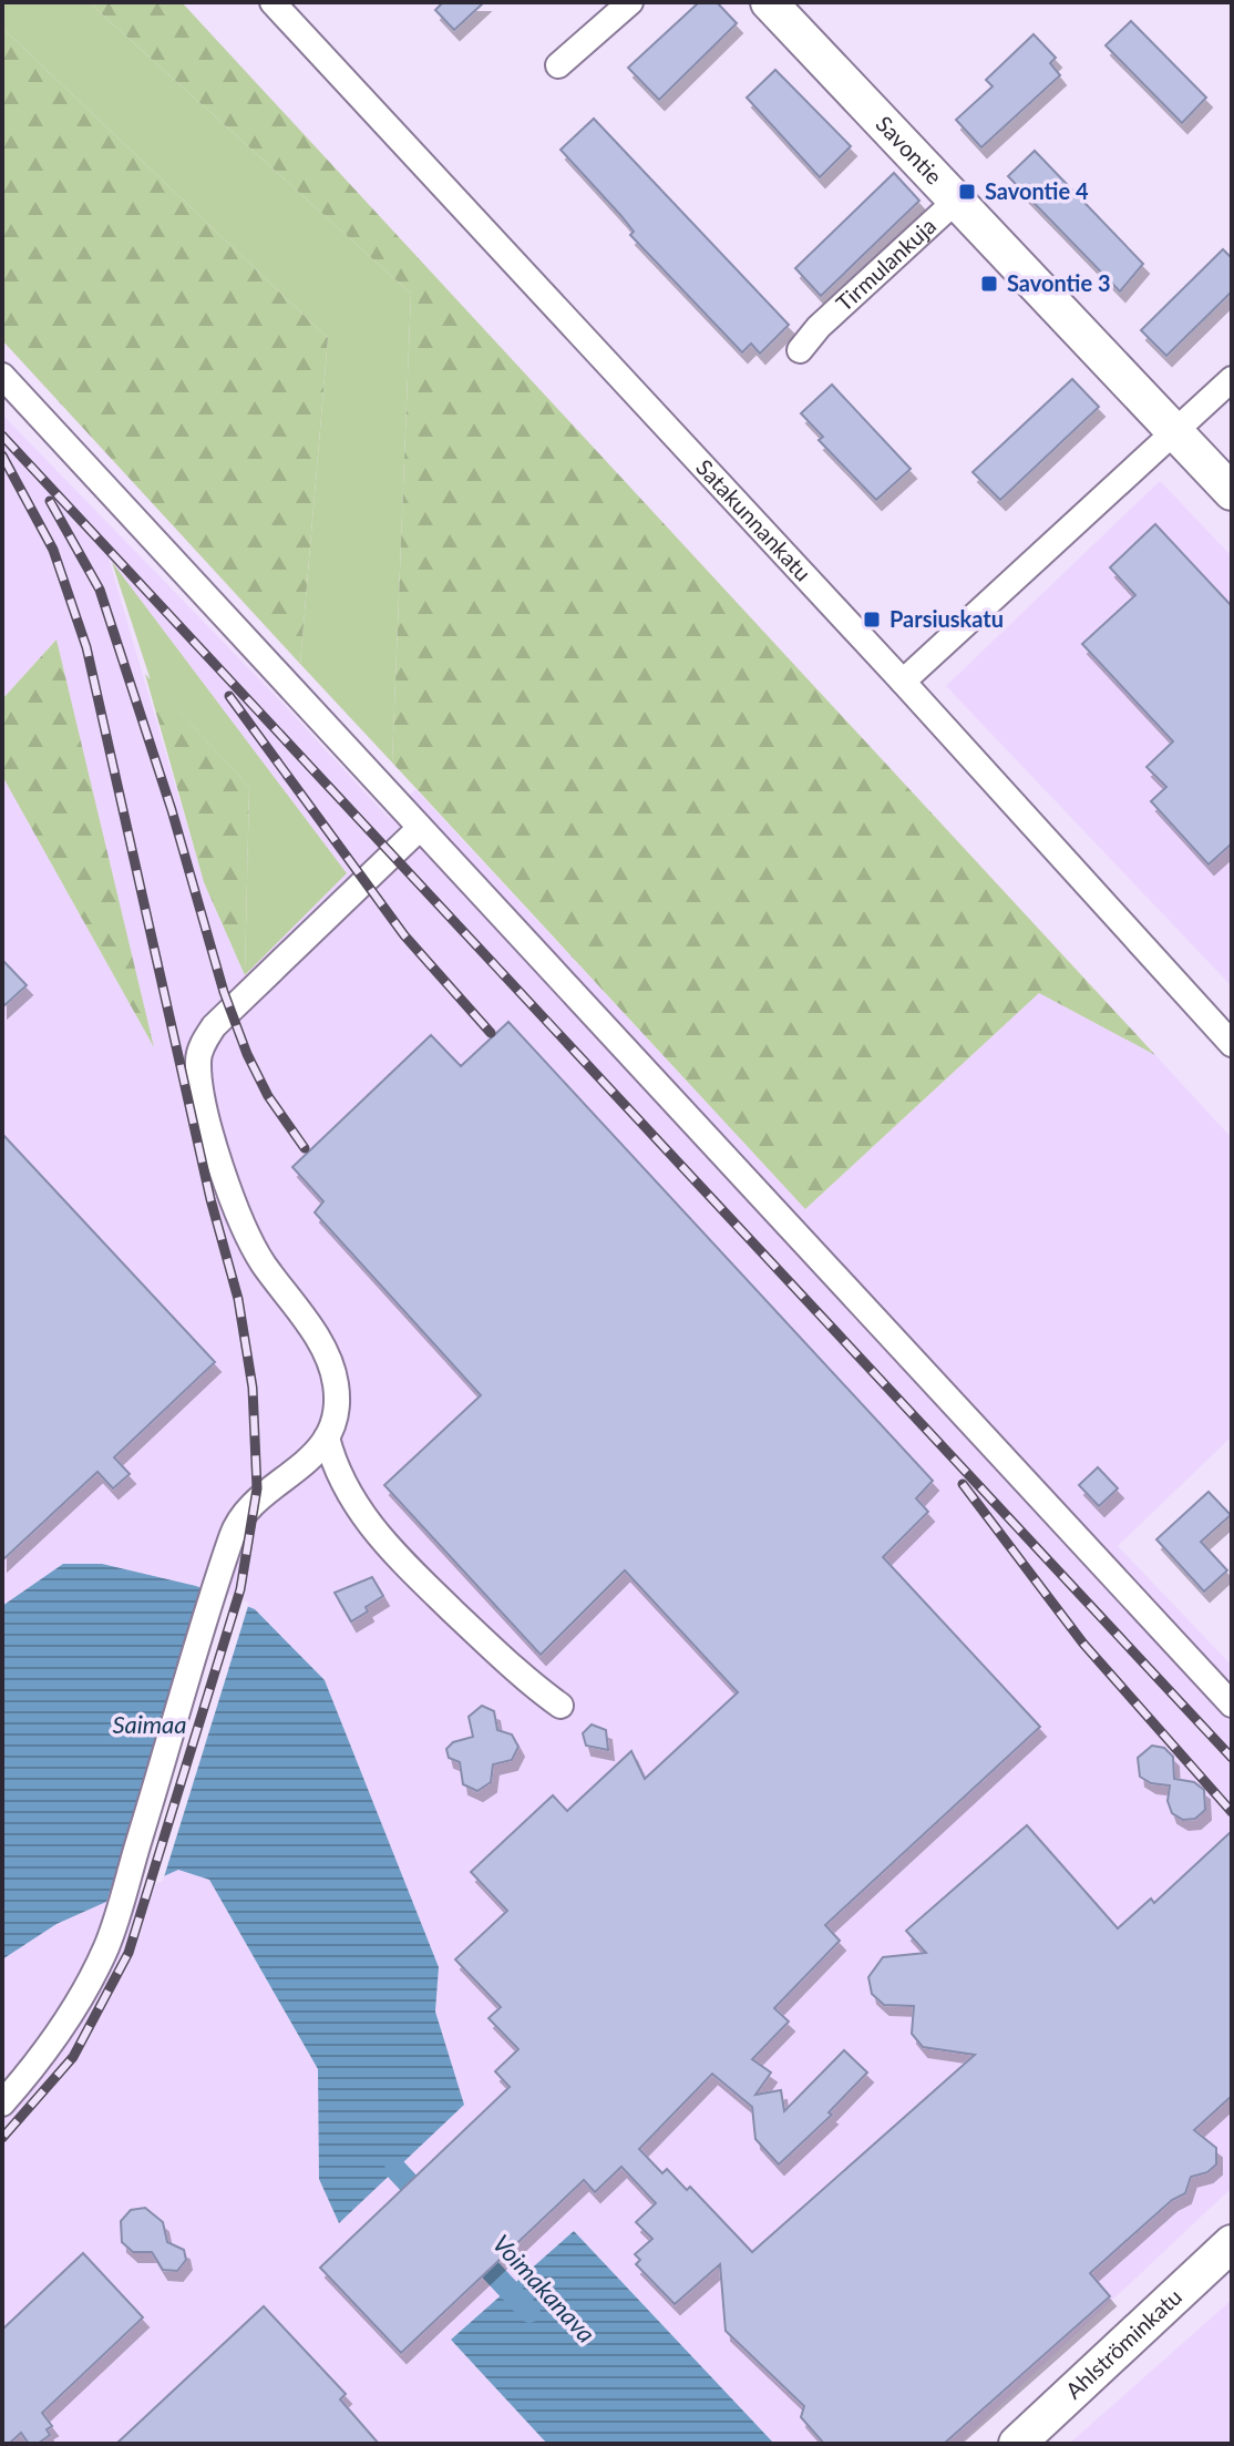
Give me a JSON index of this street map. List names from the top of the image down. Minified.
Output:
{"streets":{"street":["Savontie","Tirmulankuja","Satakunnankatu","Ahlströminkatu"]},"crossings":[["Savontie","Tirmulankuja"]],"water":["Saimaa","Voimakanava"],"places":{"transit":["Savontie 4","Savontie 3","Parsiuskatu"]}}
